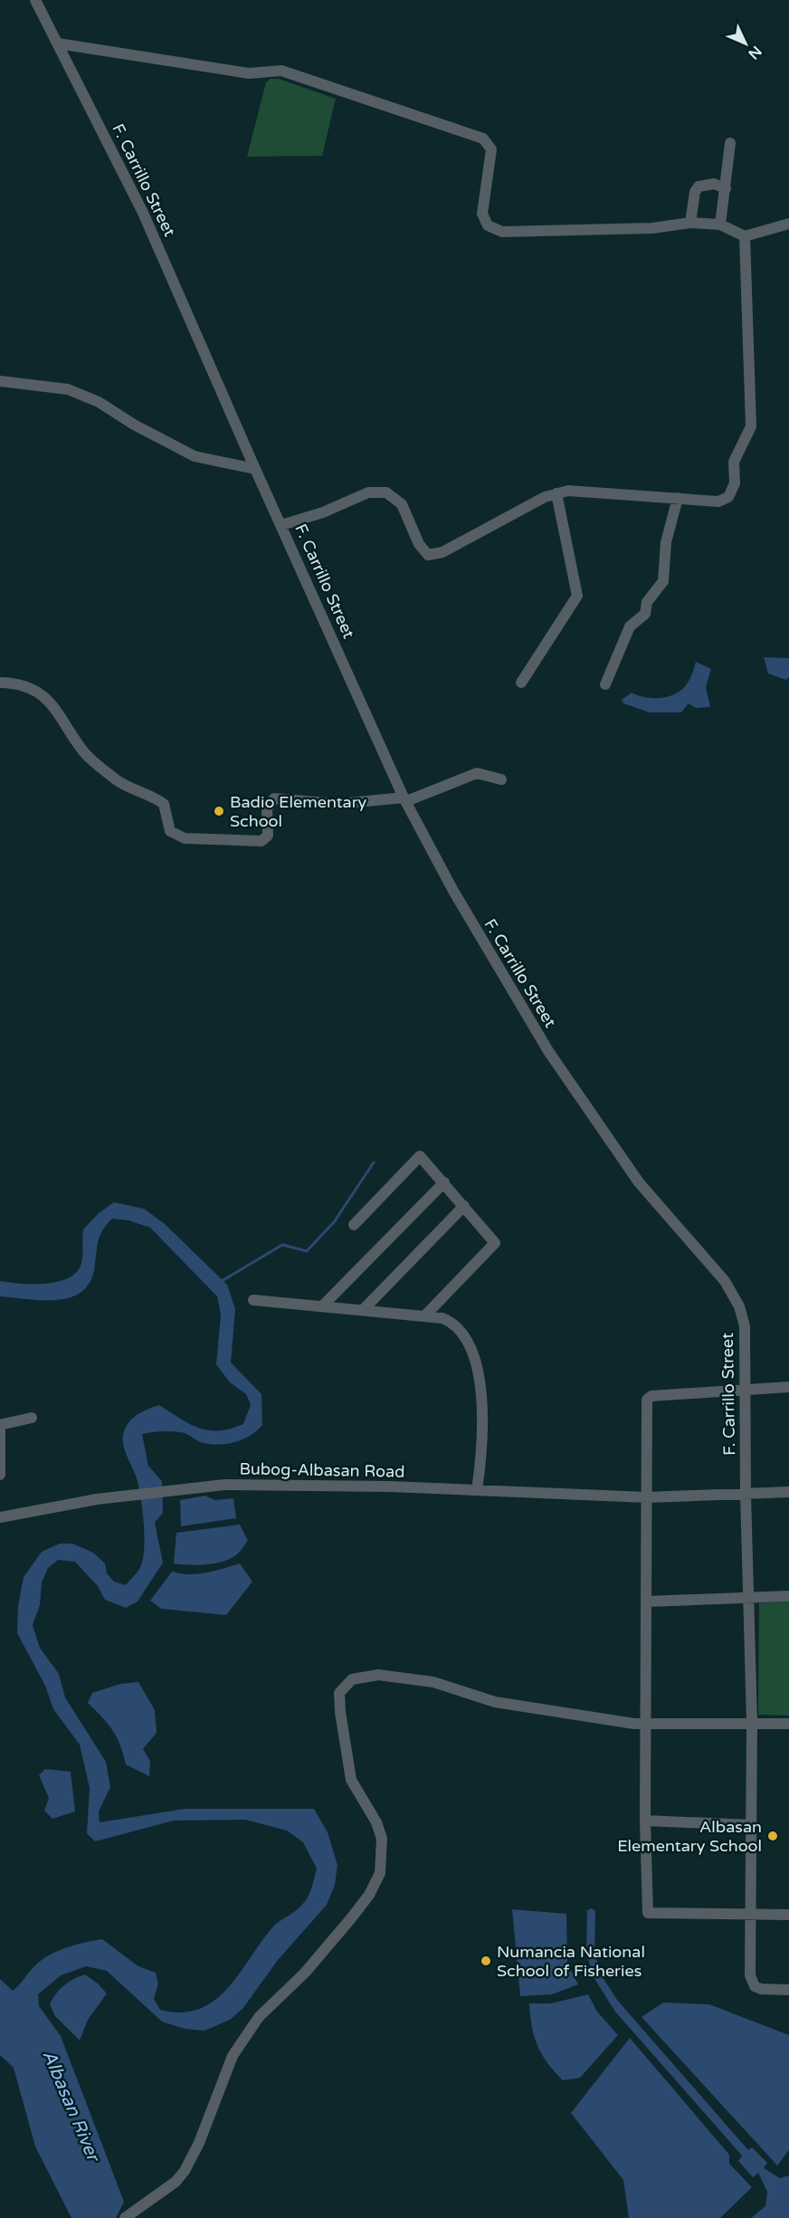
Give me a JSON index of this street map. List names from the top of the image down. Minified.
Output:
{"streets":{"street":["F. Carrillo Street","Bubog-Albasan Road"]},"crossings":[["F. Carrillo Street","Bubog-Albasan Road"]],"water":["Albasan River"],"places":["Badio Elementary School","Albasan Elementary School","Numancia National School of Fisheries"],"north":"bottom right"}
